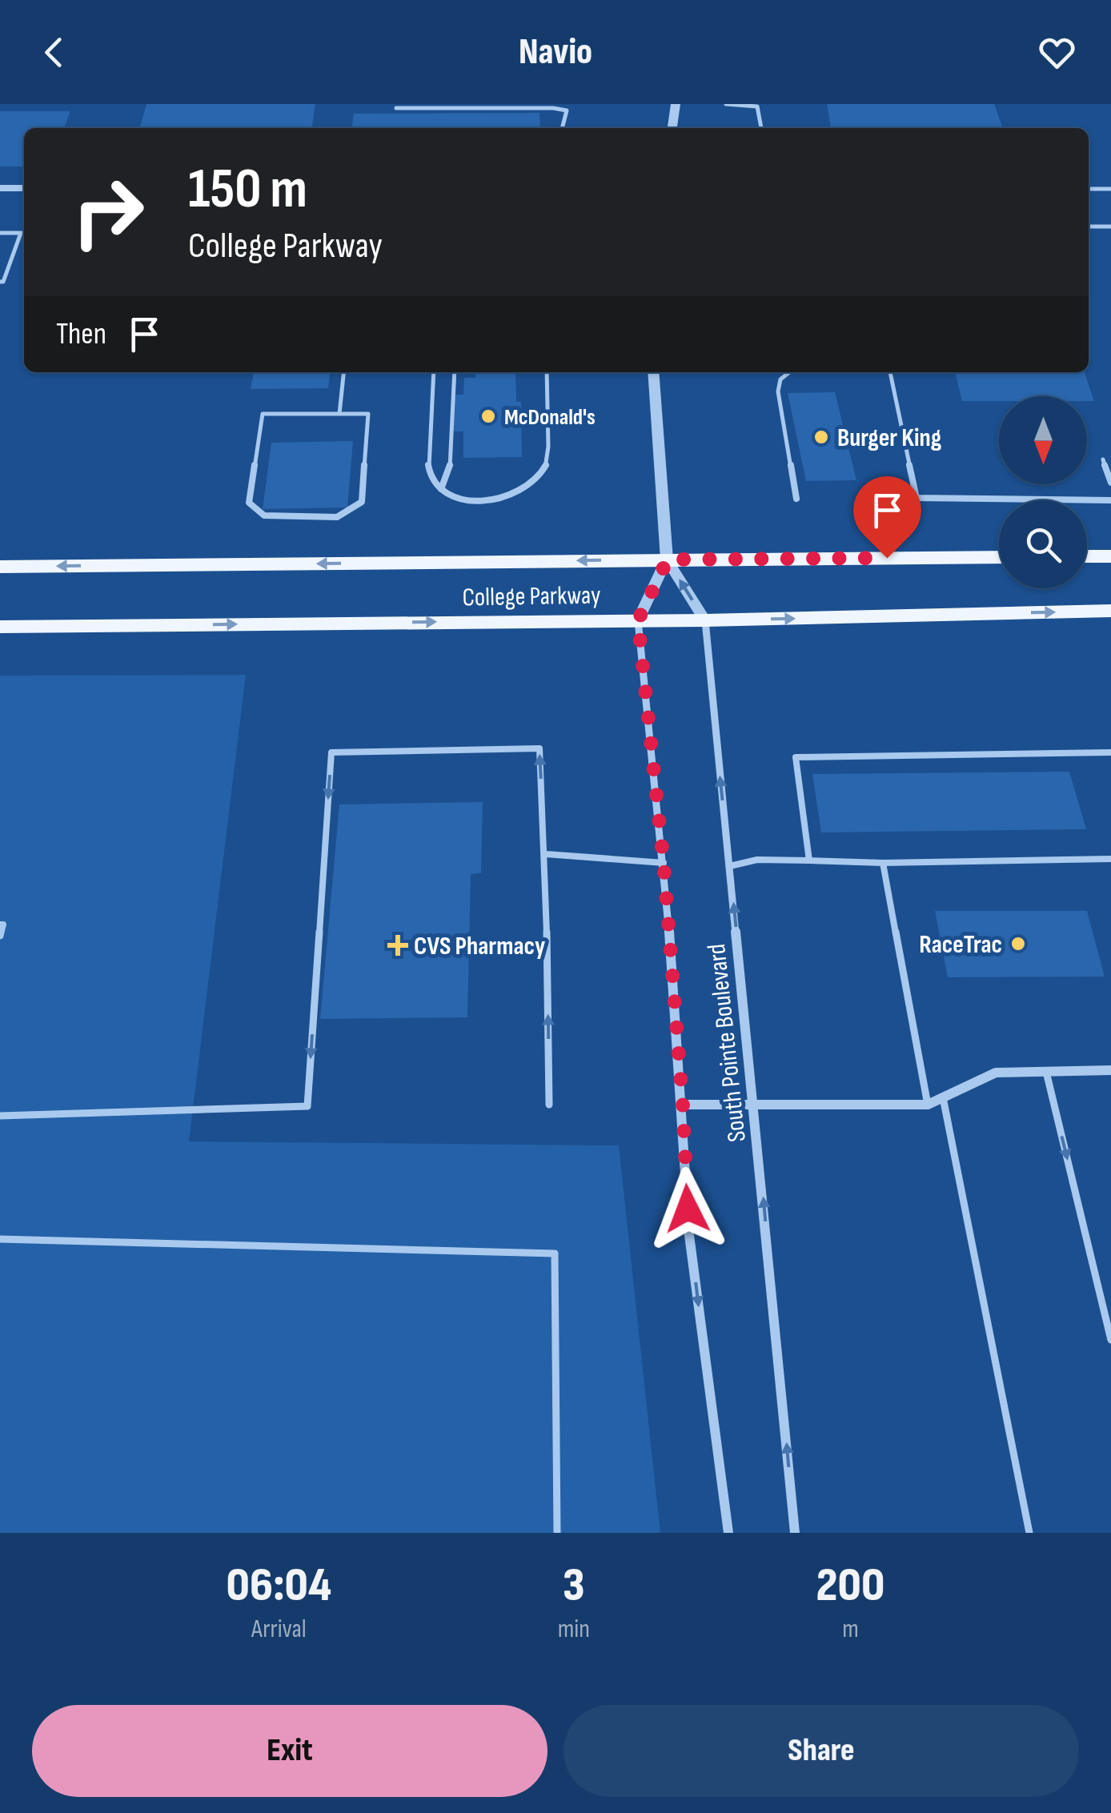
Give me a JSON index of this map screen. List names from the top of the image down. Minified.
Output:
{"streets":{"main road":["College Parkway"],"street":["South Pointe Boulevard"]},"crossings":[["College Parkway","South Pointe Boulevard"]],"places":{"other":["McDonald's","Burger King","RaceTrac"],"health":["CVS Pharmacy"]},"north":"bottom","page":{"header":"Navio","turn":["150 m","College Parkway"],"then":"Then","eta":["06:04","Arrival","3","min","200","m"],"buttons":["Exit","Share"]}}
